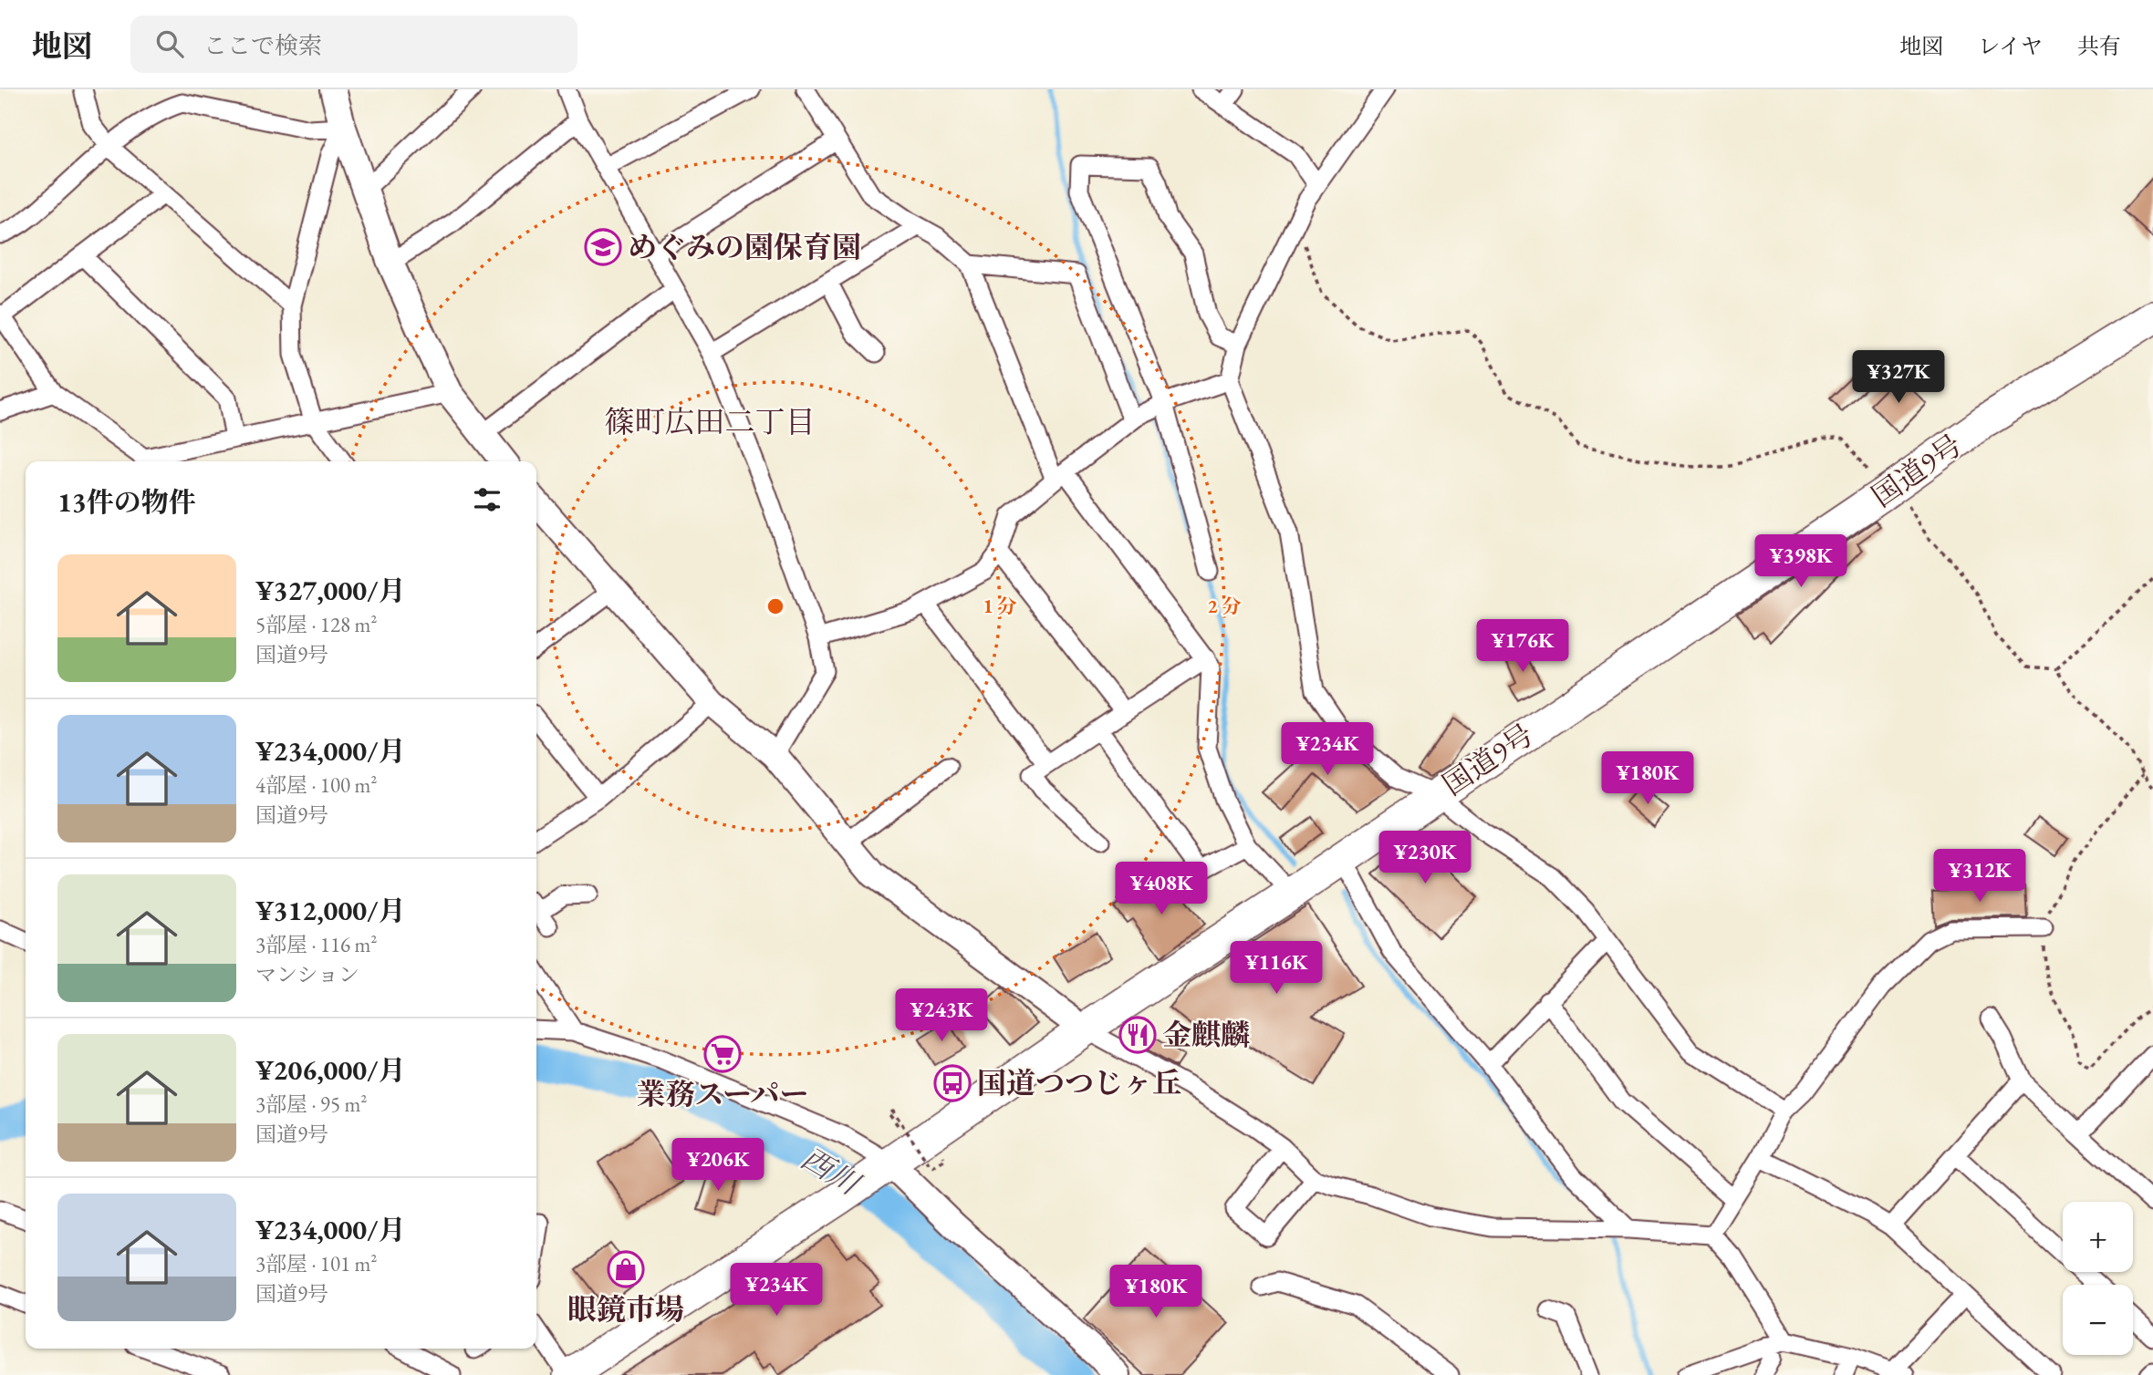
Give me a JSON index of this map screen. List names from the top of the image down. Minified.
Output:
{"streets":{"highway":["国道9号"]},"districts":["篠町広田二丁目"],"water":["西川"],"places":{"school or university":["めぐみの園保育園"],"restaurant":["金麒麟"],"supermarket":["業務スーパー"],"bus stop":["国道つつじヶ丘"],"shop":["眼鏡市場"]},"page":{"header":"地図","search":"ここで検索","nav":["地図","レイヤ","共有"],"price":["¥327K","¥398K","¥176K","¥234K","¥180K","¥230K","¥312K","¥408K","¥116K","¥243K","¥206K","¥234K","¥180K"],"heading":"13件の物件","list":[{"name":"¥327,000/月","note":"5部屋 · 128 m² · 国道9号"},{"name":"¥234,000/月","note":"4部屋 · 100 m² · 国道9号"},{"name":"¥312,000/月","note":"3部屋 · 116 m² · マンション"},{"name":"¥206,000/月","note":"3部屋 · 95 m² · 国道9号"},{"name":"¥234,000/月","note":"3部屋 · 101 m² · 国道9号"}],"map_buttons":["+","−"]},"rings":["1 分","2 分"]}
